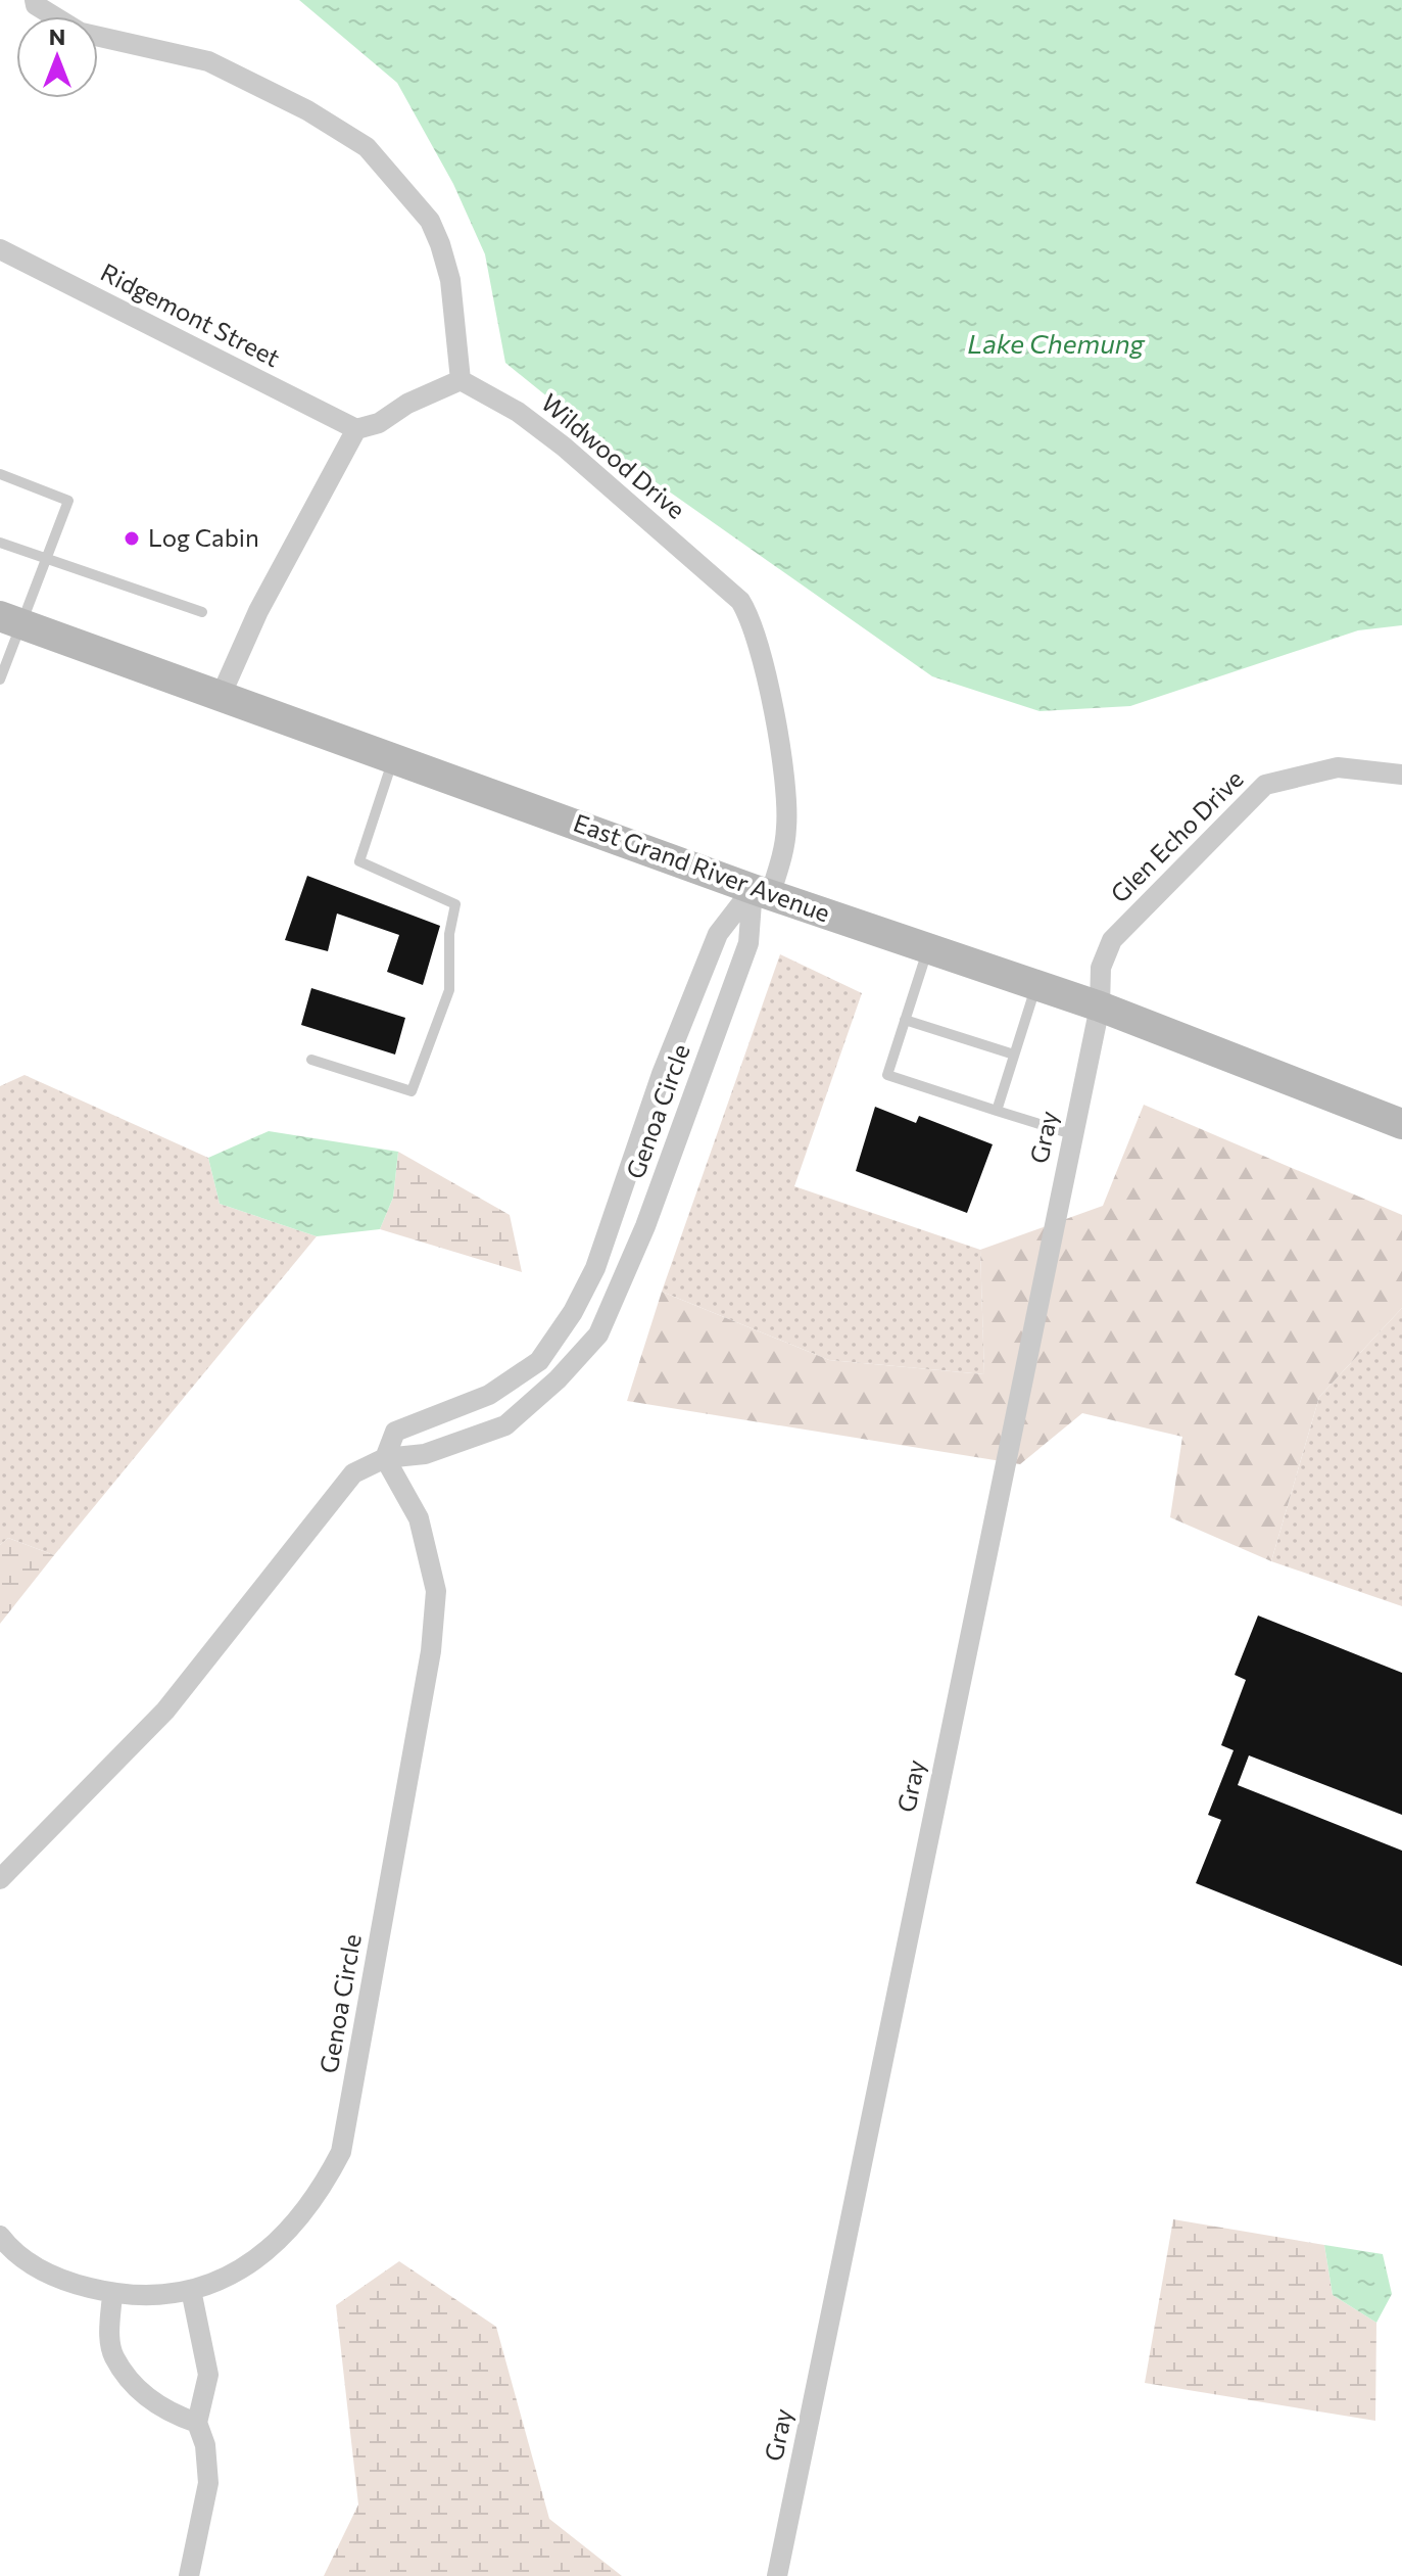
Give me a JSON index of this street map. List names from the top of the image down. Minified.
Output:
{"streets":{"main road":["East Grand River Avenue"],"street":["Ridgemont Street","Wildwood Drive","Glen Echo Drive","Genoa Circle","Gray"]},"crossings":[["Wildwood Drive","East Grand River Avenue"],["Wildwood Drive","Genoa Circle"],["Glen Echo Drive","East Grand River Avenue"],["Glen Echo Drive","Gray"],["East Grand River Avenue","Genoa Circle"],["East Grand River Avenue","Gray"]],"water":["Lake Chemung"],"places":["Log Cabin"],"north":"top"}
